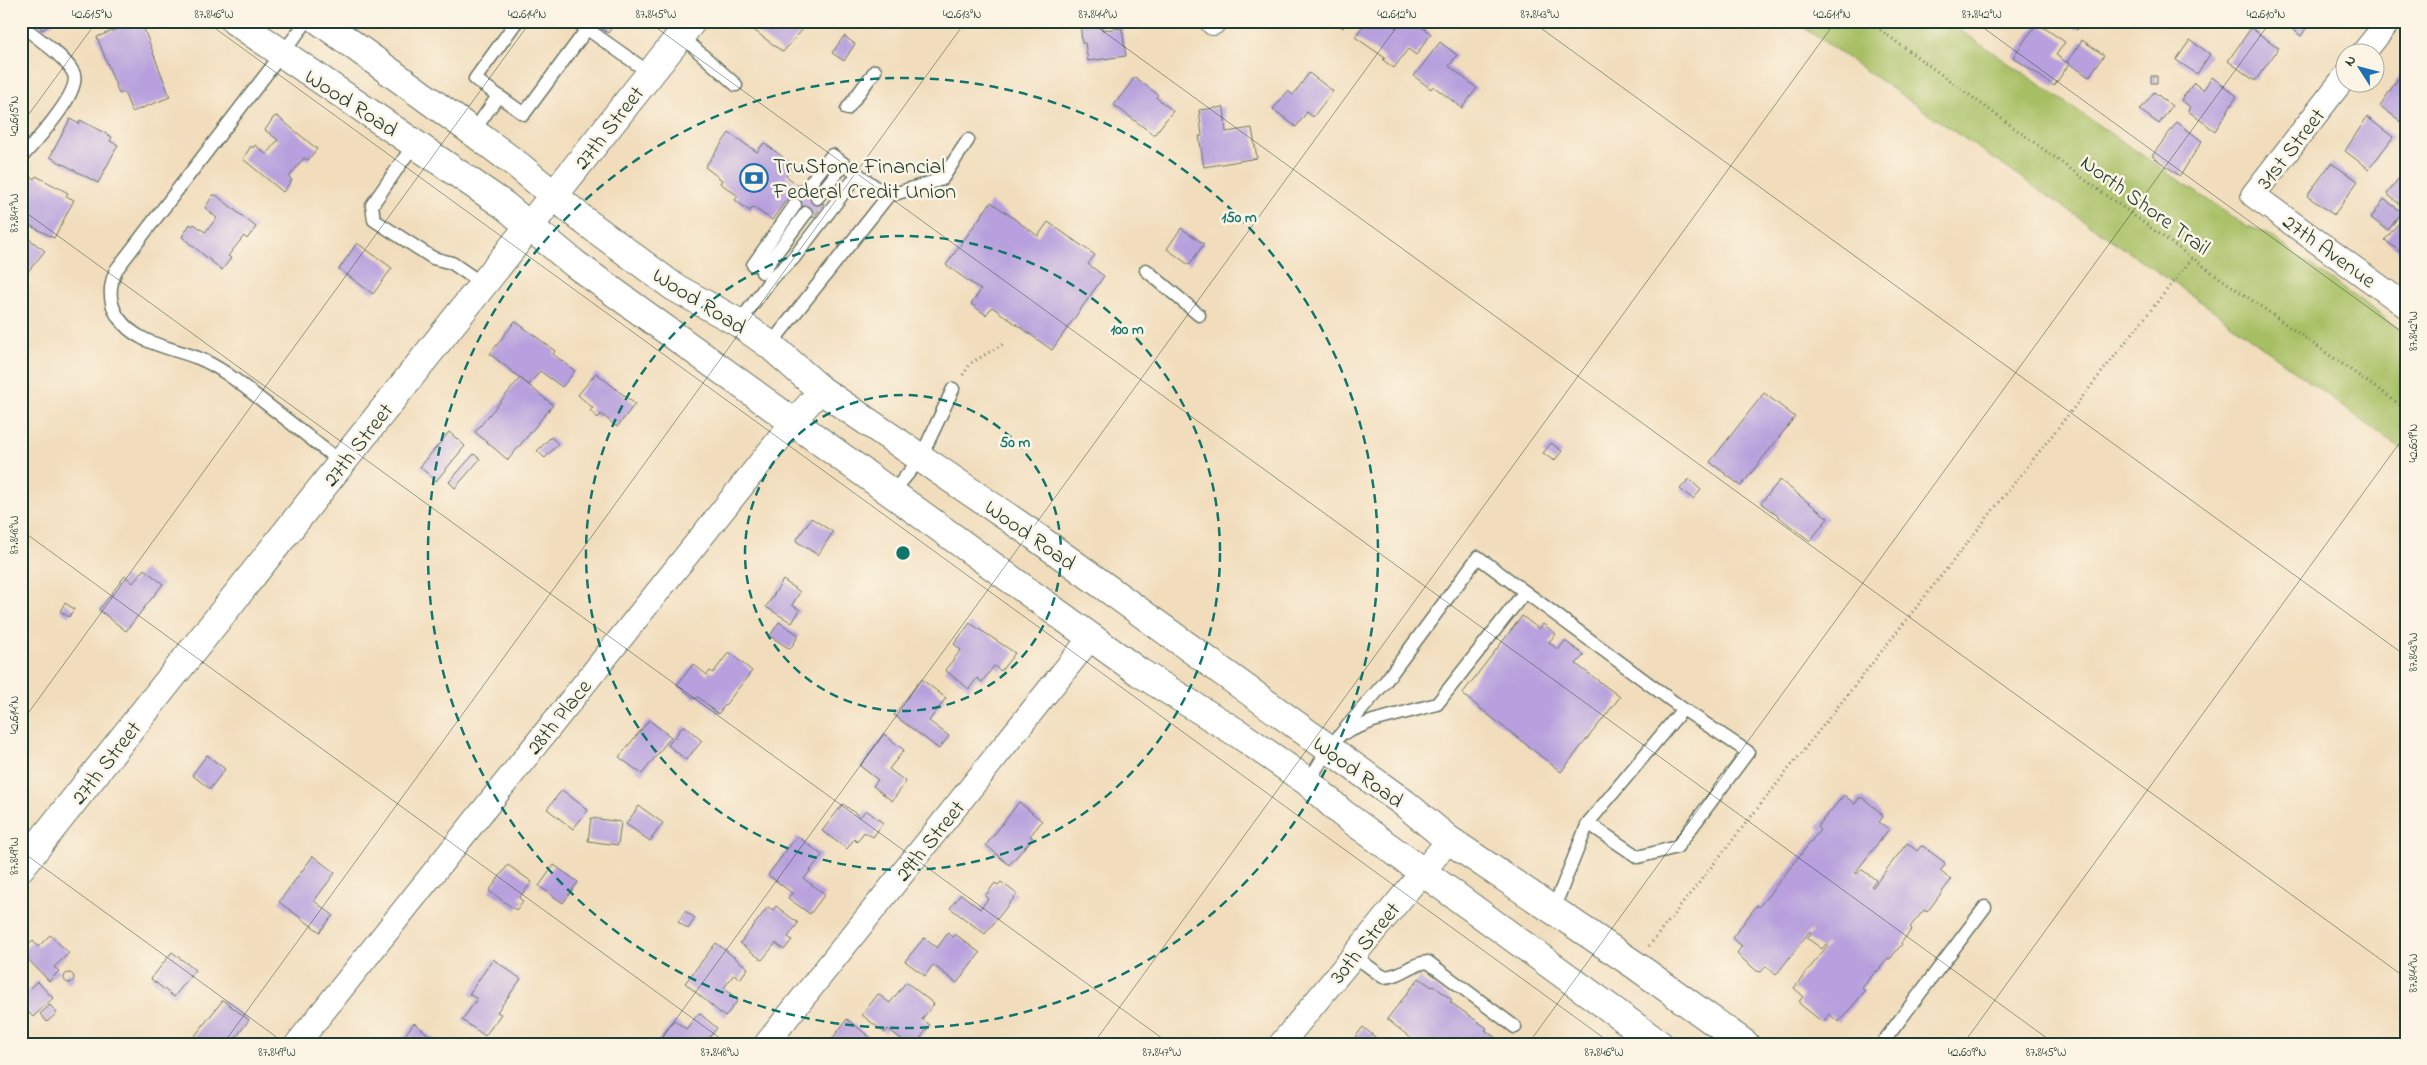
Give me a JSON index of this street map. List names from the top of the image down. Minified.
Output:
{"streets":{"street":["Wood Road","27th Street","31st Street","27th Avenue","28th Place","29th Street","30th Street"],"path":["North Shore Trail"]},"crossings":[["Wood Road","27th Street"],["Wood Road","28th Place"],["Wood Road","29th Street"],["Wood Road","30th Street"],["31st Street","27th Avenue"]],"places":{"bank":["TruStone Financial Federal Credit Union"]},"north":"top left","coordinates":["42.615°N","87.846°W","42.614°N","87.845°W","42.613°N","87.844°W","42.612°N","87.843°W","42.611°N","87.842°W","42.610°N","87.847°W","42.609°N","87.848°W","87.849°W"],"rings":["150 m","100 m","50 m"]}
